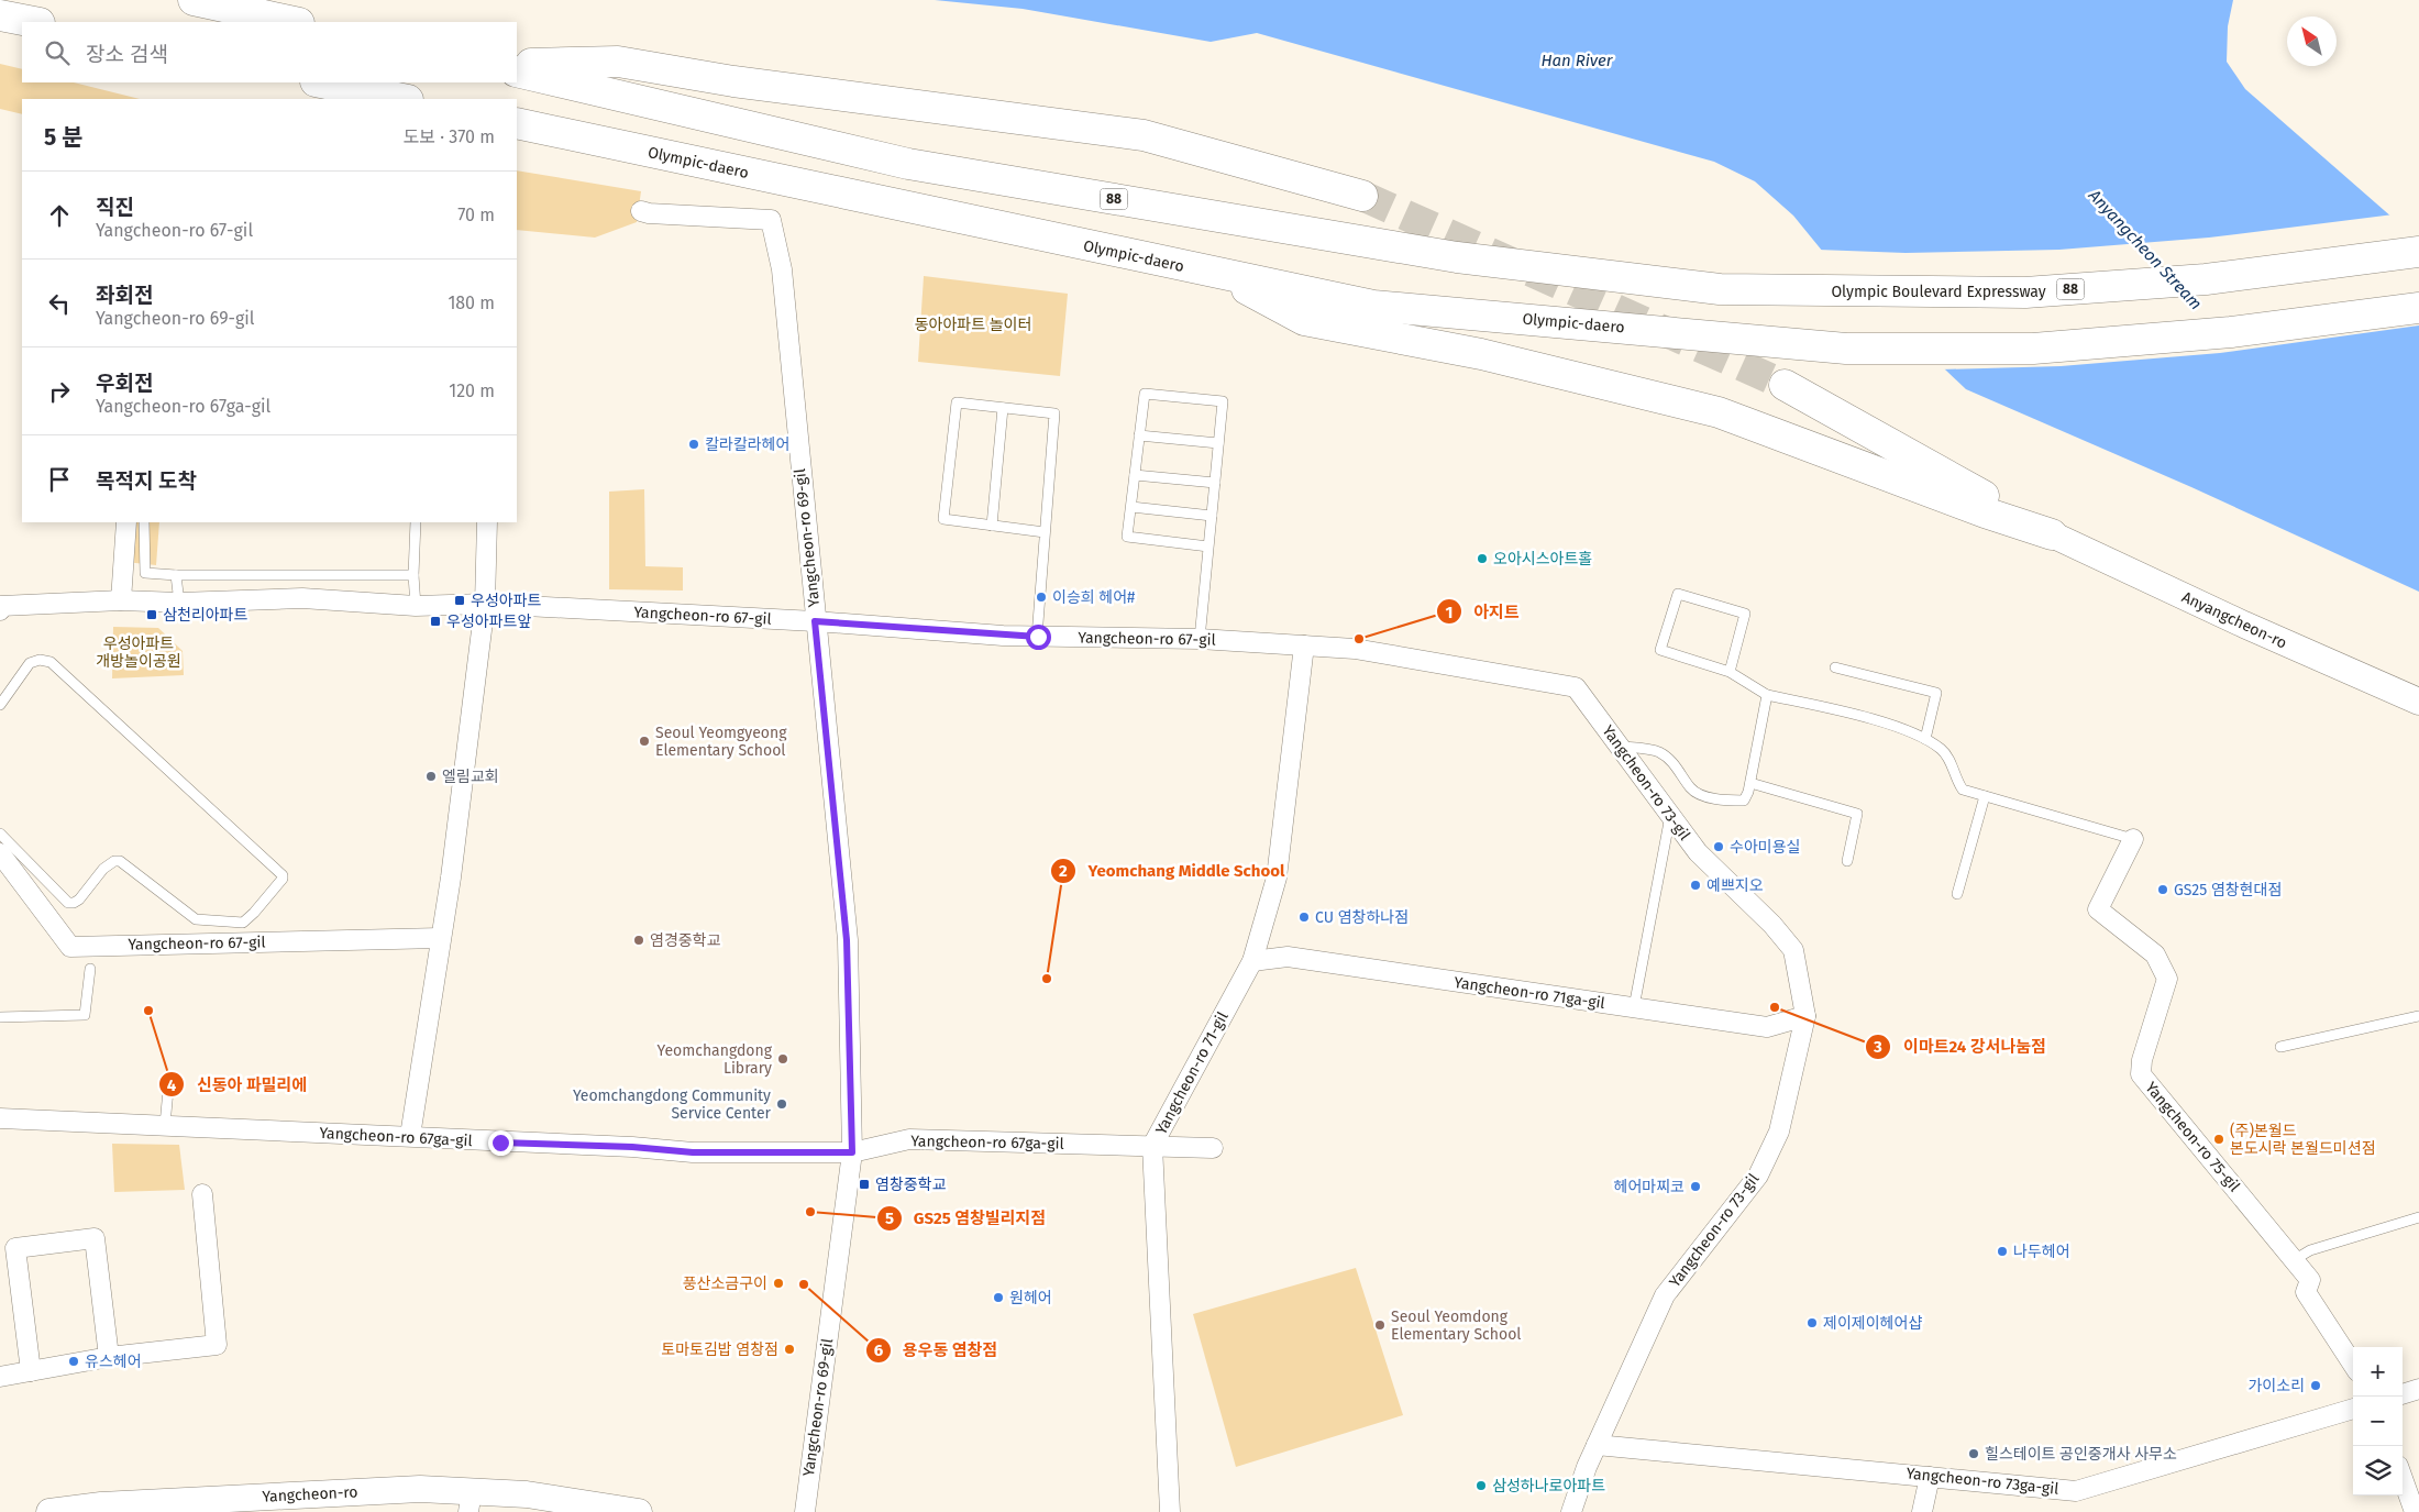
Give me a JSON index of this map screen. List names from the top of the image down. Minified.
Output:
{"streets":{"highway":["Olympic-daero","88","Olympic Boulevard Expressway"],"main road":["Anyangcheon-ro","Yangcheon-ro"],"street":["Yangcheon-ro 69-gil","Yangcheon-ro 67-gil","Yangcheon-ro 73-gil","Yangcheon-ro 71ga-gil","Yangcheon-ro 71-gil","Yangcheon-ro 67ga-gil","Yangcheon-ro 75-gil","Yangcheon-ro 73ga-gil"]},"crossings":[["Yangcheon-ro 69-gil","Yangcheon-ro 67-gil"],["Yangcheon-ro 69-gil","Yangcheon-ro 67ga-gil"],["Yangcheon-ro 67-gil","Yangcheon-ro 73-gil"],["Yangcheon-ro 67-gil","Yangcheon-ro 71-gil"],["Yangcheon-ro 73-gil","Yangcheon-ro 71ga-gil"],["Yangcheon-ro 73-gil","Yangcheon-ro 73ga-gil"],["Yangcheon-ro 71ga-gil","Yangcheon-ro 71-gil"],["Yangcheon-ro 71-gil","Yangcheon-ro 67ga-gil"]],"water":["Han River","Anyangcheon Stream"],"parks":["동아아파트 놀이터","우성아파트 개방놀이공원"],"places":{"other":["칼라칼라헤어","오아시스아트홀","이승희 헤어#","아지트","Seoul Yeomgyeong Elementary School","엘림교회","수아미용실","예쁘지오","GS25 염창현대점","CU 염창하나점","염경중학교","Yeomchang Middle School","이마트24 강서나눔점","신동아 파밀리에","Yeomchangdong Library","Yeomchangdong Community Service Center","(주)본월드 본도시락 본월드미션점","헤어마찌코","GS25 염창빌리지점","나두헤어","풍산소금구이","용우동 염창점","원헤어","제이제이헤어샵","Seoul Yeomdong Elementary School","토마토김밥 염창점","유스헤어","가이소리","힐스테이트 공인중개사 사무소","삼성하나로아파트"],"transit":["우성아파트","삼천리아파트","우성아파트앞","염창중학교"]},"north":"top left","page":{"search":"장소 검색","heading":["5 분","도보 · 370 m"],"list":[["직진","Yangcheon-ro 67-gil","70 m"],["좌회전","Yangcheon-ro 69-gil","180 m"],["우회전","Yangcheon-ro 67ga-gil","120 m"],"목적지 도착"],"map_buttons":["+","−"]}}
